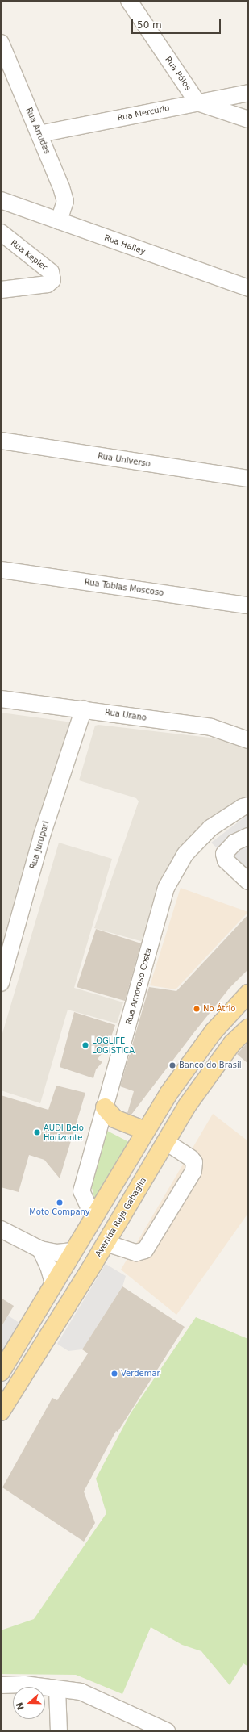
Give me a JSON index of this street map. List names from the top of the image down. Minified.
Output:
{"streets":{"main road":["Avenida Raja Gabaglia"],"street":["Rua Pólos","Rua Mercúrio","Rua Arrudas","Rua Halley","Rua Kepler","Rua Universo","Rua Tobias Moscoso","Rua Urano","Rua Jurupari","Rua Amoroso Costa"]},"crossings":[["Rua Pólos","Rua Mercúrio"],["Rua Mercúrio","Rua Arrudas"],["Rua Arrudas","Rua Halley"],["Rua Urano","Rua Jurupari"]],"places":["No Átrio","LOGLIFE LOGISTICA","Banco do Brasil","AUDI Belo Horizonte","Moto Company","Verdemar"],"scale_bar":"50 m","north":"left"}
